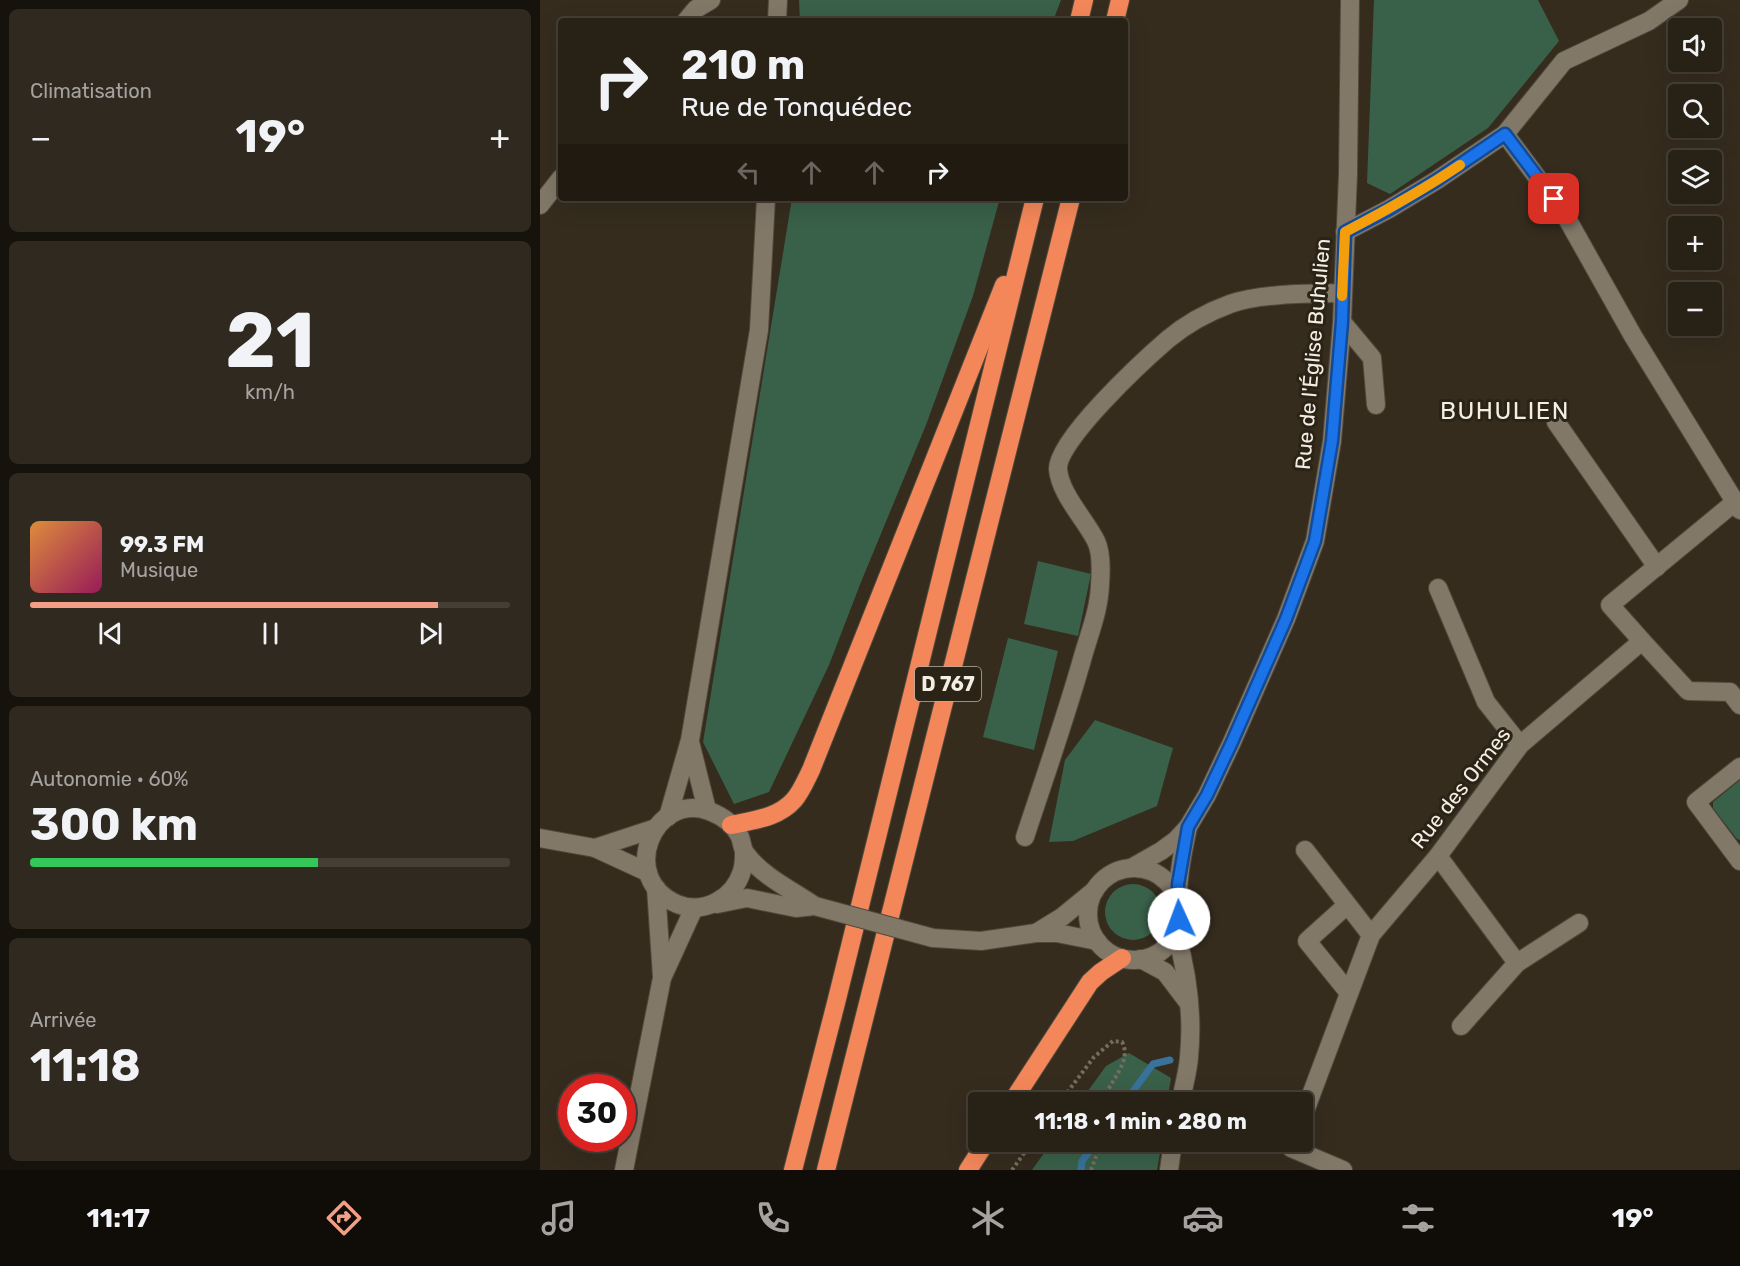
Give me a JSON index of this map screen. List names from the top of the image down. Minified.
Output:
{"streets":{"highway":["D 767"],"street":["Rue de l'Église Buhulien","Rue des Ormes"]},"districts":["BUHULIEN"],"page":{"tile":["Climatisation",["21","km/h"],["Autonomie · 60%","300 km"],["Arrivée","11:18"]],"map_buttons":["+","−"],"turn":["210 m","Rue de Tonquédec"],"heat":["−","19°","+"],"song":["99.3 FM","Musique"],"limit":"30","trip":"11:18 · 1 min · 280 m","tabs":["11:17","19°"]}}
